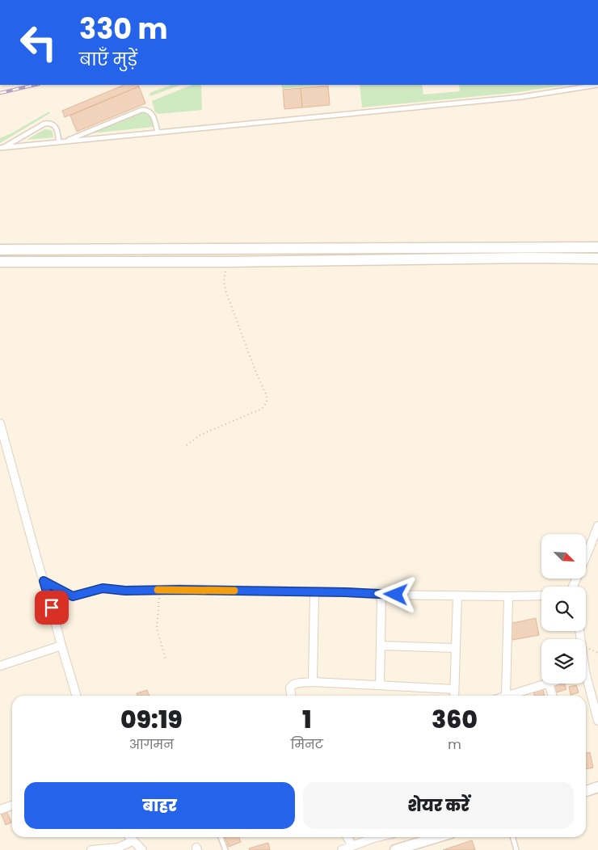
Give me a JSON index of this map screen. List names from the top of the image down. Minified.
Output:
{"north":"bottom right","page":{"turn":["330 m","बाएँ मुड़ें"],"eta":["09:19","आगमन","1","मिनट","360","m"],"buttons":["बाहर","शेयर करें"]}}
